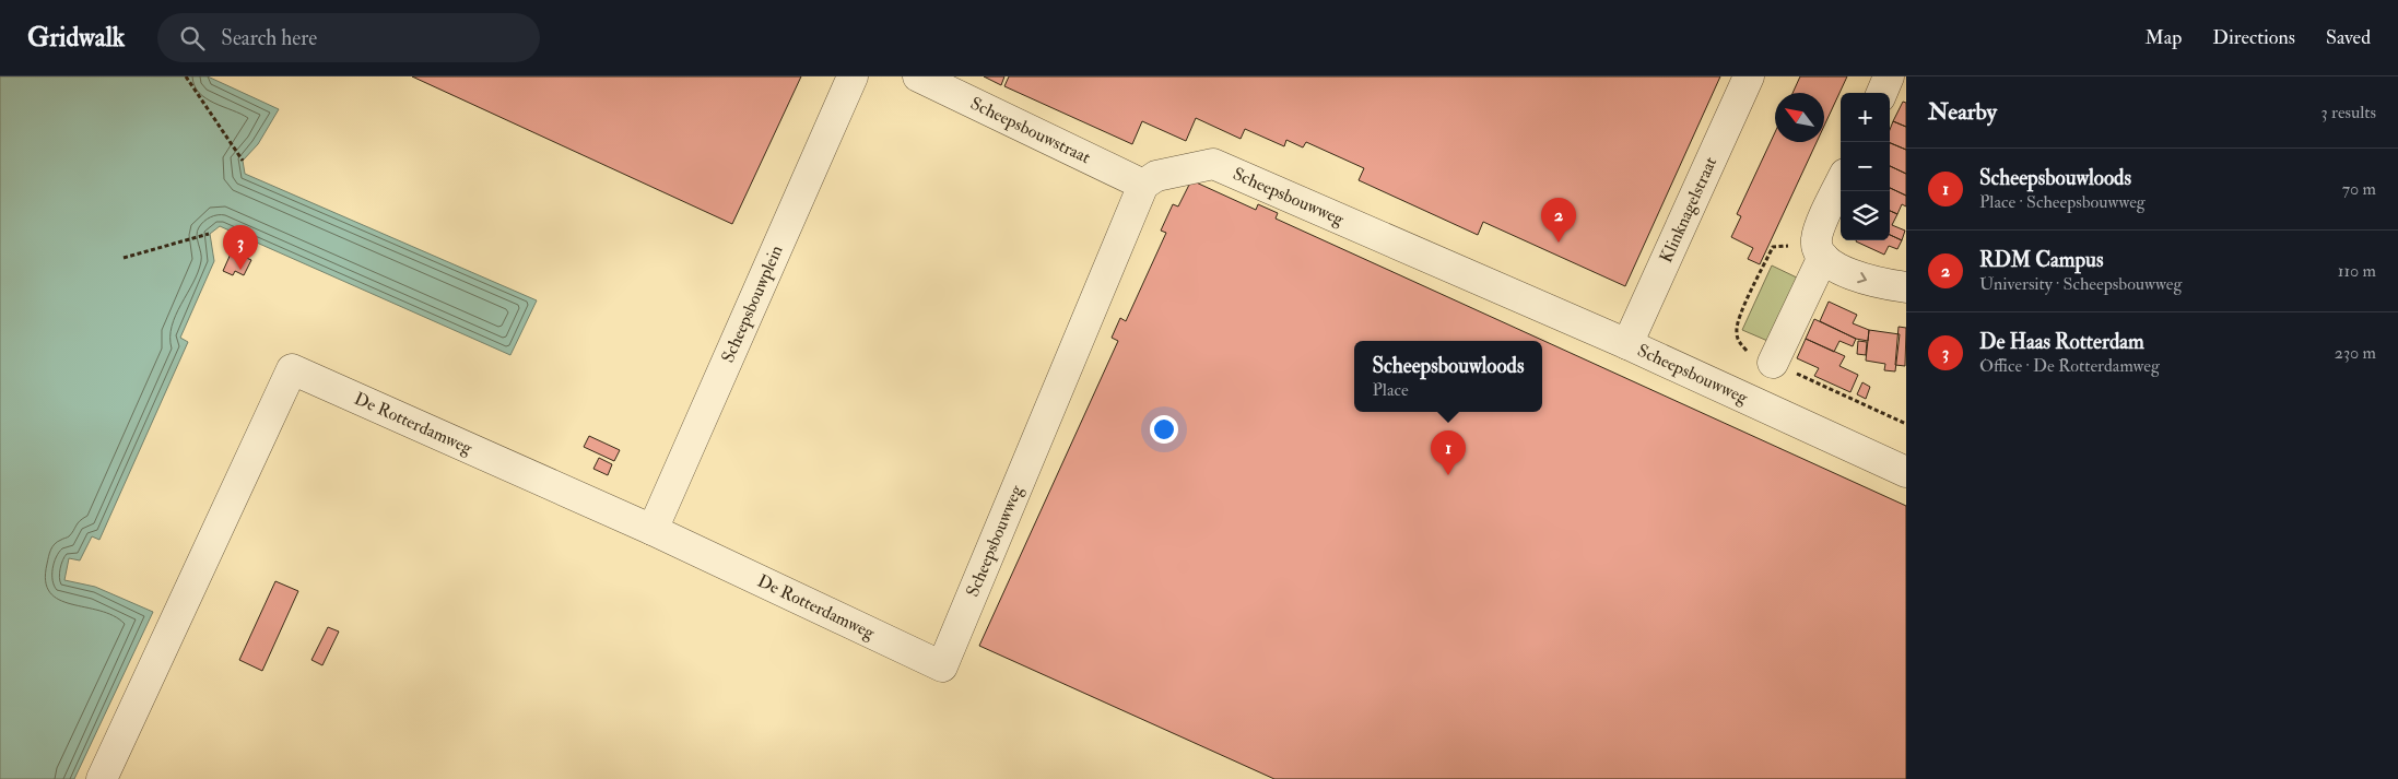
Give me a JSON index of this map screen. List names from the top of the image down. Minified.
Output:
{"streets":{"street":["Scheepsbouwstraat","Scheepsbouwweg","Klinknagelstraat","Scheepsbouwplein","De Rotterdamweg"]},"crossings":[["Scheepsbouwstraat","Scheepsbouwweg"],["Scheepsbouwweg","Klinknagelstraat"],["Scheepsbouwweg","De Rotterdamweg"],["Scheepsbouwplein","De Rotterdamweg"]],"north":"top left","page":{"header":"Gridwalk","search":"Search here","nav":["Map","Directions","Saved"],"heading":["Nearby","3 results"],"map_buttons":["+","−"],"list":[{"mark":"1","name":"Scheepsbouwloods","note":"Place · Scheepsbouwweg","value":"70 m"},{"mark":"2","name":"RDM Campus","note":"University · Scheepsbouwweg","value":"110 m"},{"mark":"3","name":"De Haas Rotterdam","note":"Office · De Rotterdamweg","value":"230 m"}],"pins":["2","3","1"],"popup":["Scheepsbouwloods","Place"]}}
